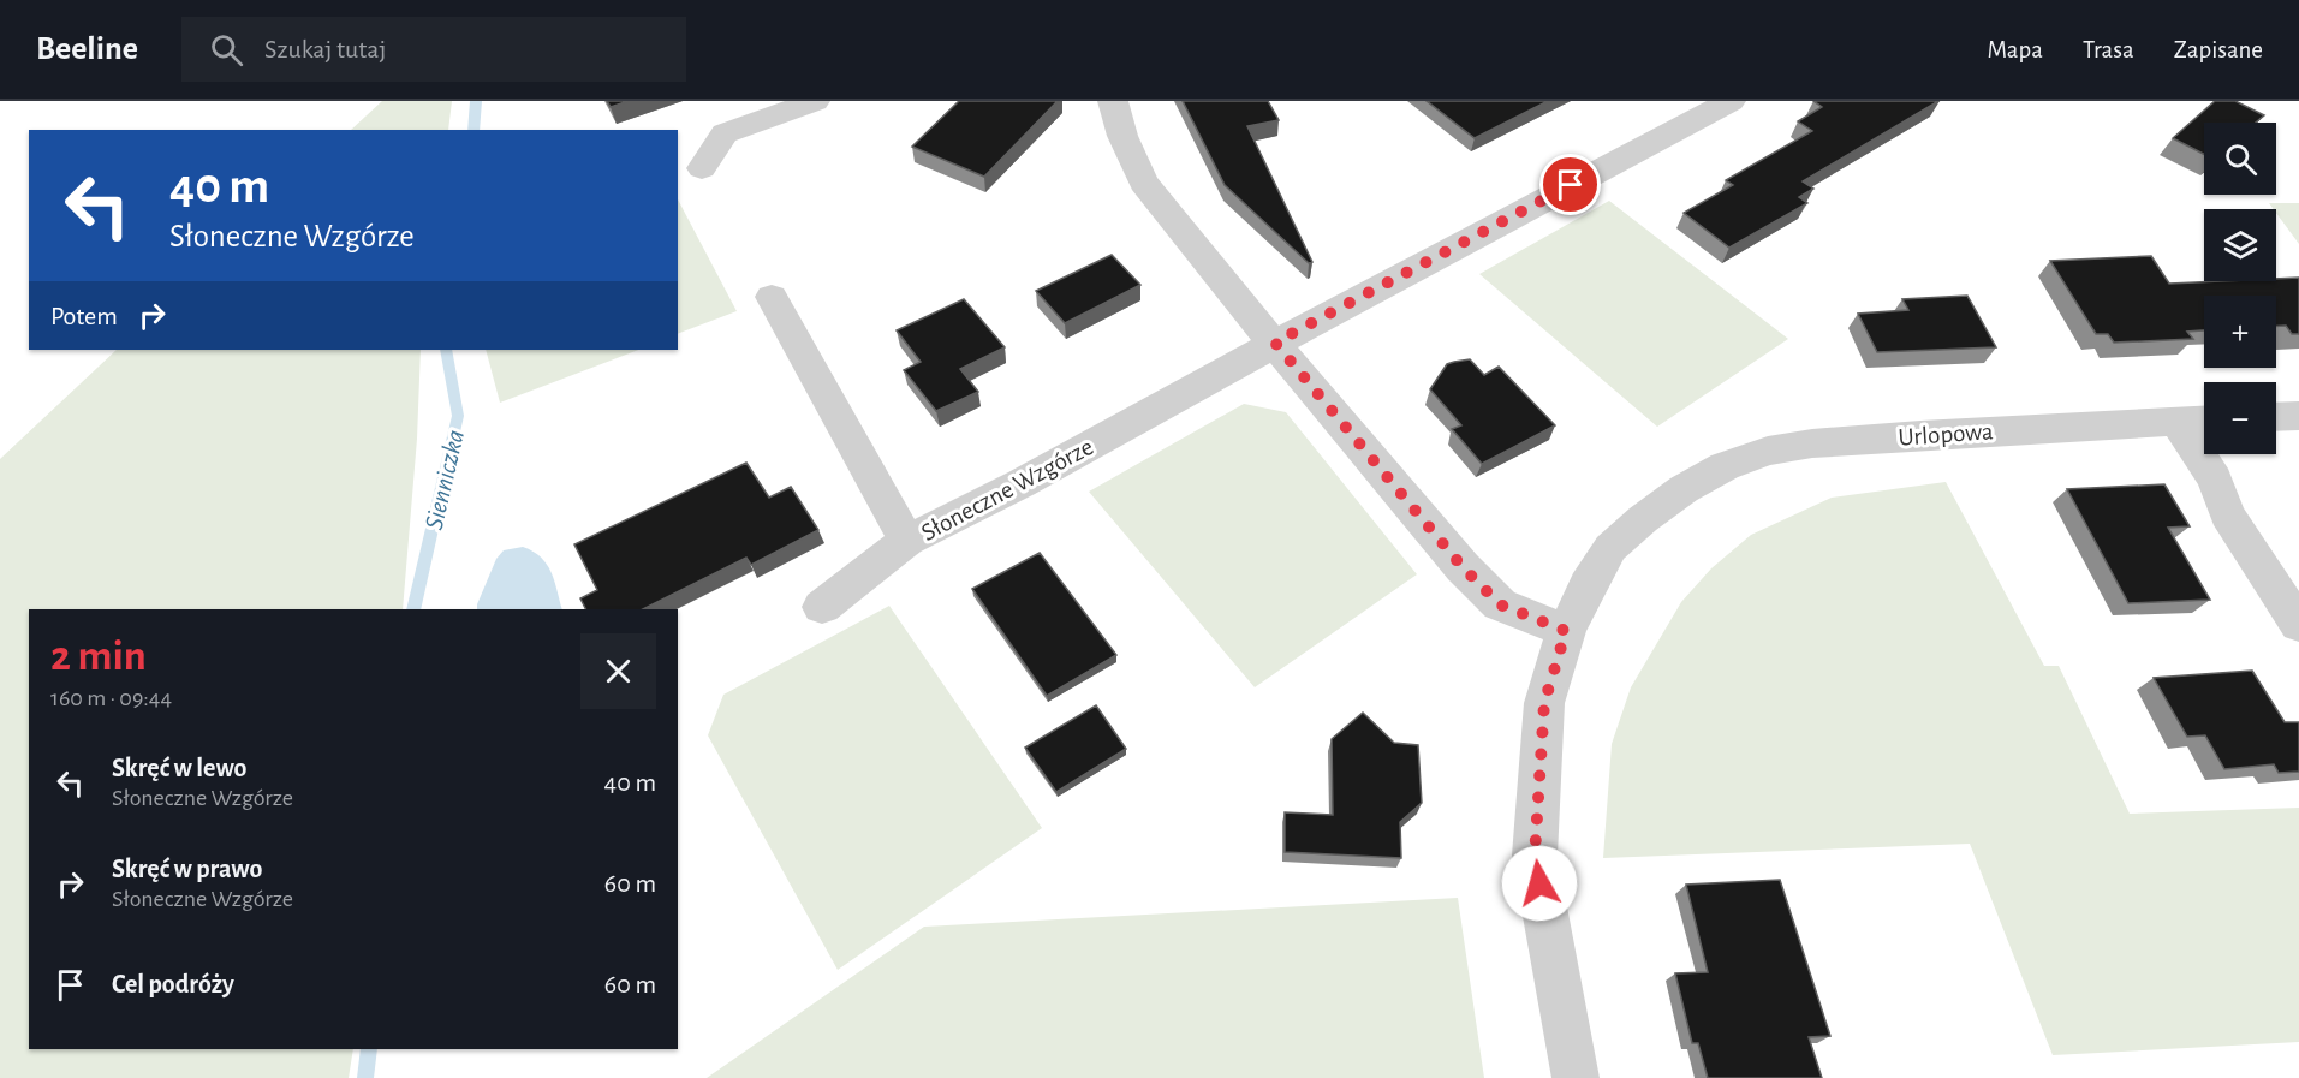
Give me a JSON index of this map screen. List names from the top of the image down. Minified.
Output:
{"streets":{"street":["Urlopowa","Słoneczne Wzgórze"]},"water":["Sienniczka"],"page":{"header":"Beeline","search":"Szukaj tutaj","nav":["Mapa","Trasa","Zapisane"],"map_buttons":["+","−"],"turn":["40 m","Słoneczne Wzgórze"],"then":"Potem","heading":["2 min","160 m · 09:44"],"list":[{"name":"Skręć w lewo","note":"Słoneczne Wzgórze","value":"40 m"},{"name":"Skręć w prawo","note":"Słoneczne Wzgórze","value":"60 m"},{"name":"Cel podróży","value":"60 m"}]}}
